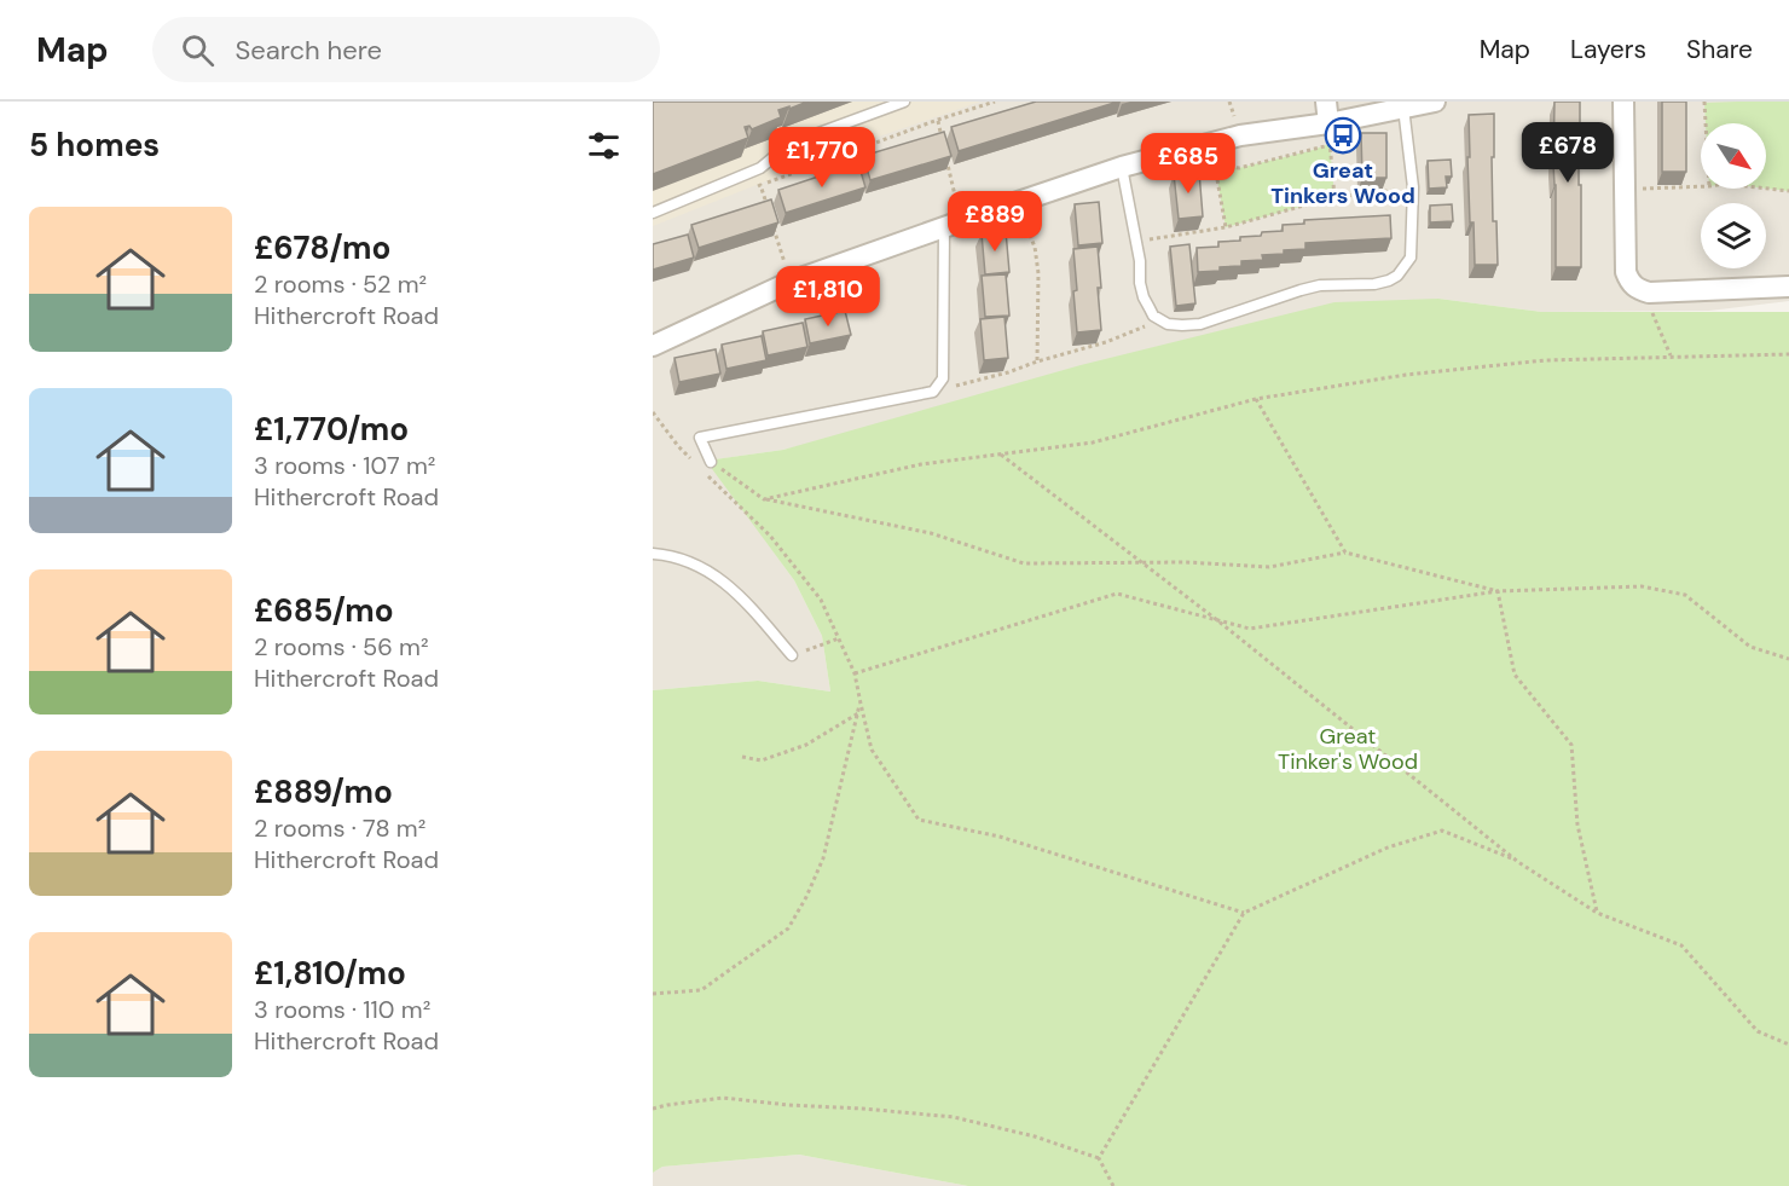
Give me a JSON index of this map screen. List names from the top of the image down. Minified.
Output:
{"parks":["Great Tinker's Wood"],"places":{"bus stop":["Great Tinkers Wood"]},"north":"bottom right","page":{"header":"Map","search":"Search here","nav":["Map","Layers","Share"],"heading":"5 homes","price":["£678","£1,770","£685","£889","£1,810"],"list":[{"name":"£678/mo","note":"2 rooms · 52 m² · Hithercroft Road"},{"name":"£1,770/mo","note":"3 rooms · 107 m² · Hithercroft Road"},{"name":"£685/mo","note":"2 rooms · 56 m² · Hithercroft Road"},{"name":"£889/mo","note":"2 rooms · 78 m² · Hithercroft Road"},{"name":"£1,810/mo","note":"3 rooms · 110 m² · Hithercroft Road"}]}}
